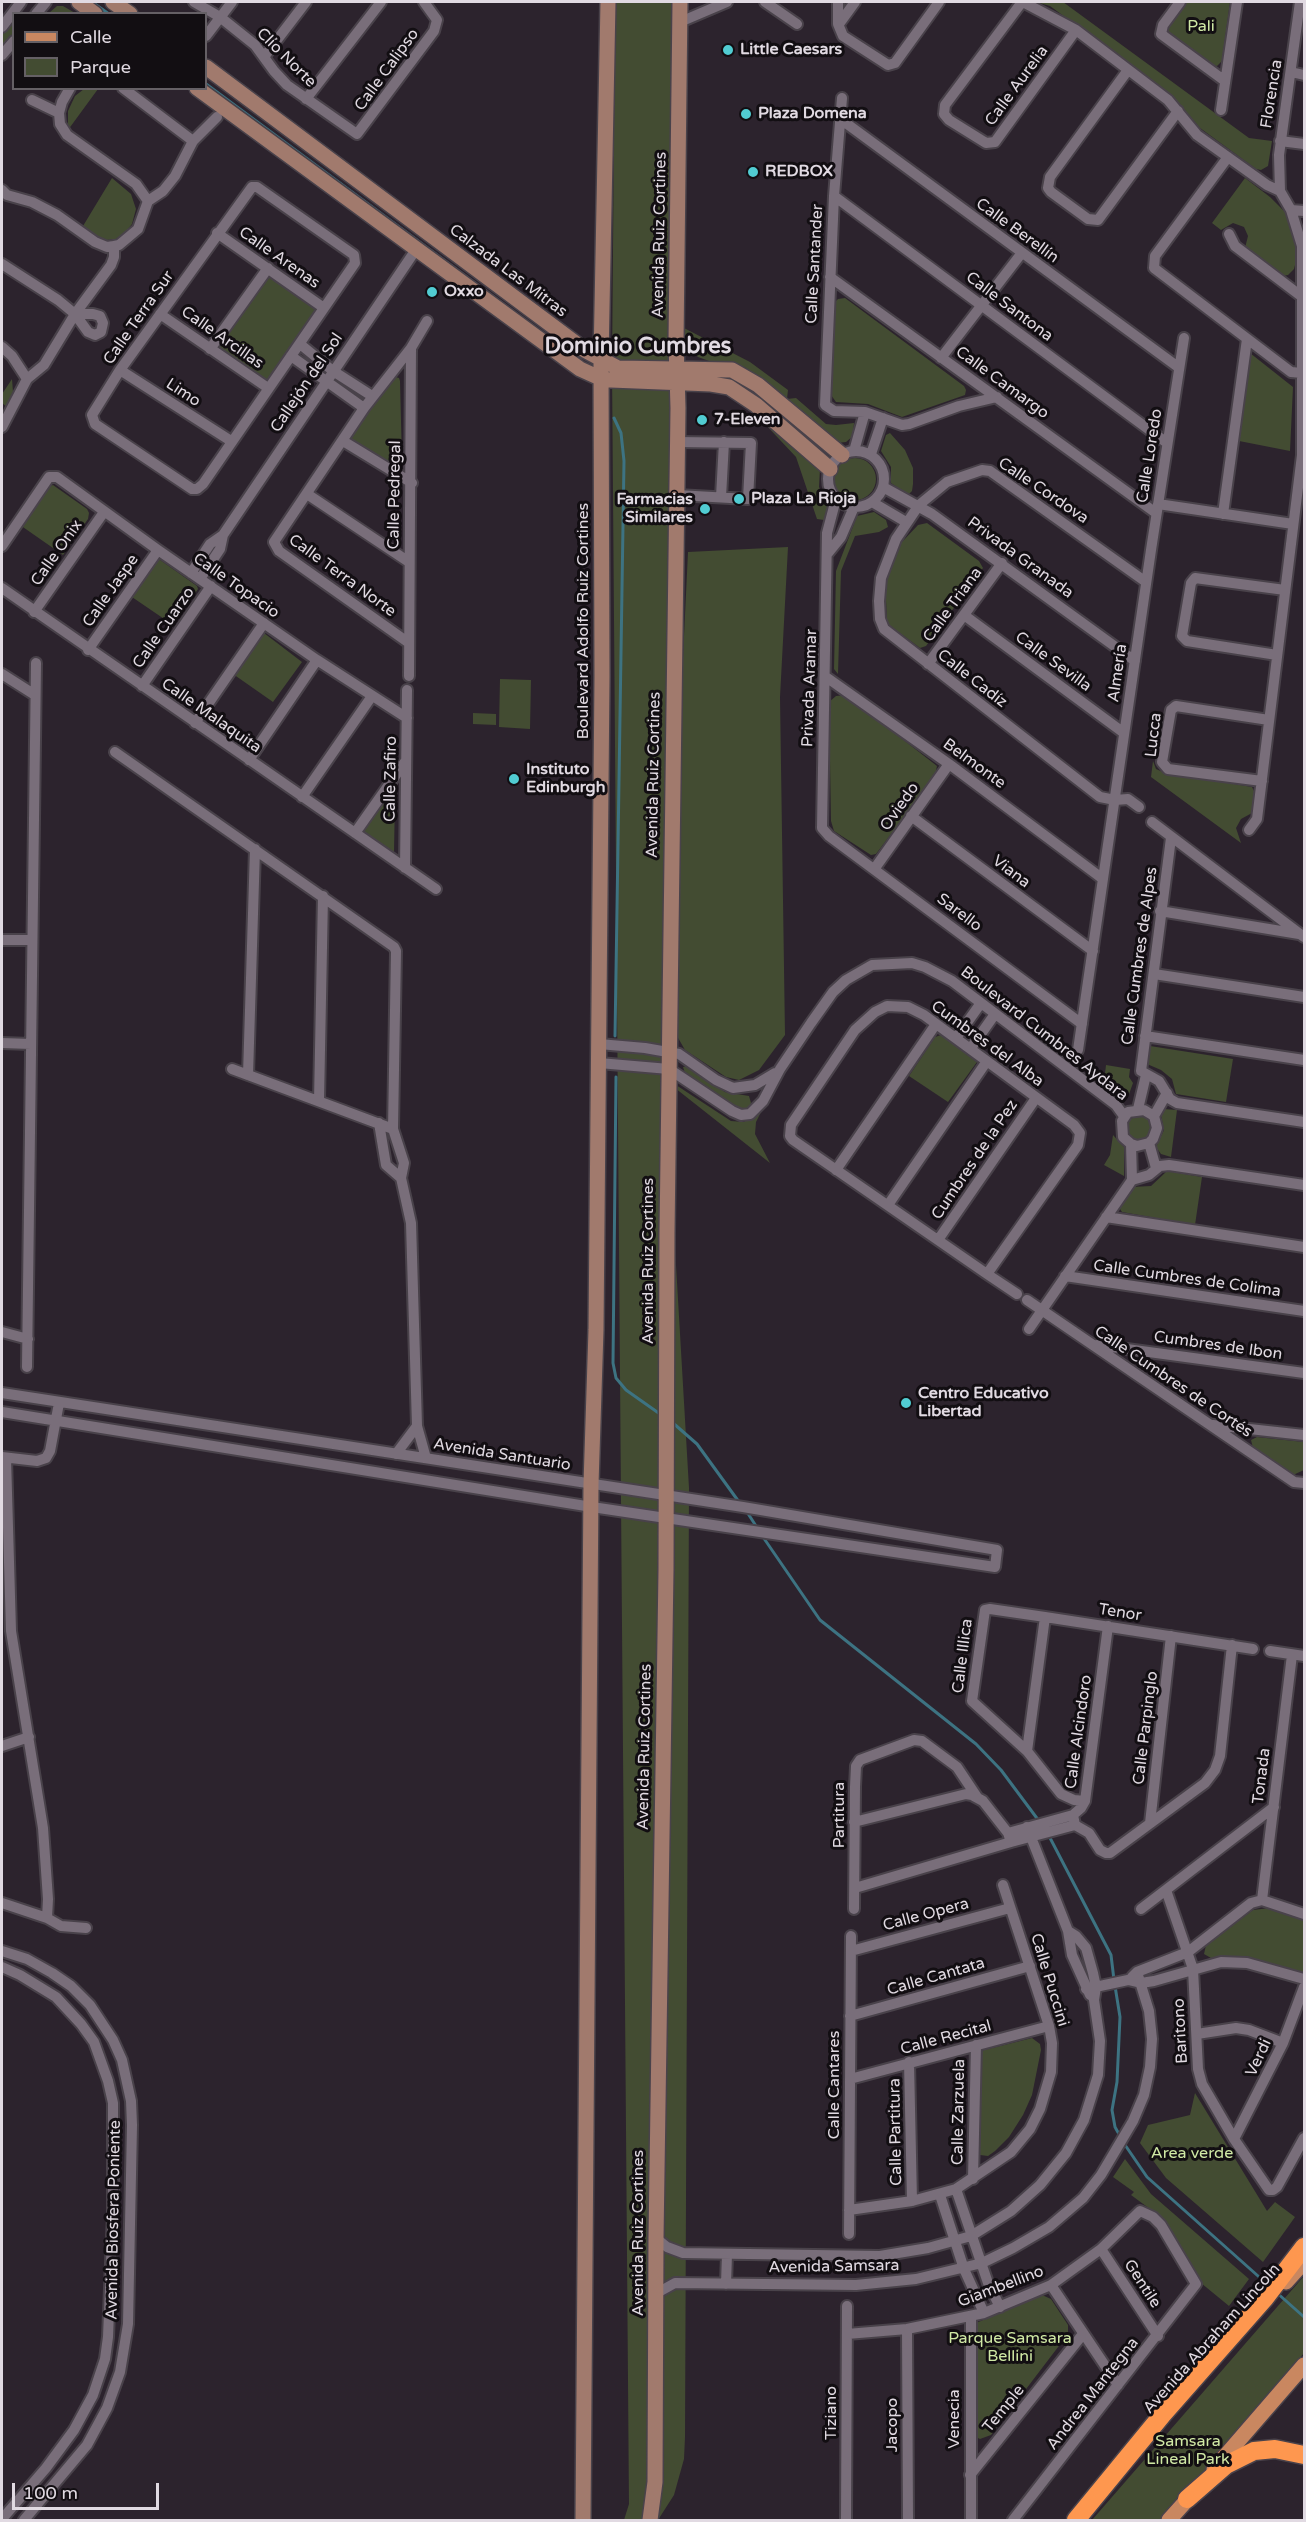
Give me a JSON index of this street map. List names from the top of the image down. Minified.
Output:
{"streets":{"main road":["Avenida Ruiz Cortines","Calzada Las Mitras","Boulevard Adolfo Ruiz Cortines","Avenida Abraham Lincoln"],"street":["Clío Norte","Calle Calipso","Calle Aurelia","Florencia","Calle Berellín","Calle Arenas","Calle Santander","Calle Santona","Calle Terra Sur","Calle Arcillas","Callejón del Sol","Calle Camargo","Limo","Calle Loredo","Calle Cordova","Calle Pedregal","Calle Onix","Privada Granada","Calle Terra Norte","Calle Topacio","Calle Jaspe","Calle Triana","Calle Cuarzo","Calle Sevilla","Almería","Calle Cadíz","Privada Aramar","Calle Malaquita","Lucca","Belmonte","Calle Zafiro","Oviedo","Viana","Sarello","Calle Cumbres de Alpes","Boulevard Cumbres Aydara","Cumbres del Alba","Cumbres de la Pez","Calle Cumbres de Colima","Cumbres de Ibon","Calle Cumbres de Cortés","Avenida Santuario","Tenor","Calle Illica","Calle Parpinglo","Calle Alcindoro","Tonada","Partitura","Calle Opera","Calle Cantata","Calle Puccini","Baritono","Calle Recital","Verdi","Calle Cantares","Calle Zarzuela","Calle Partitura","Avenida Biosfera Poniente","Avenida Samsara","Gentile","Giambellino","Andrea Mantegna","Temple","Tiziano","Venecia","Jacopo"]},"crossings":[["Clío Norte","Calle Calipso"],["Calle Berellín","Calle Santander"],["Calle Berellín","Calle Loredo"],["Avenida Ruiz Cortines","Calzada Las Mitras"],["Avenida Ruiz Cortines","Boulevard Cumbres Aydara"],["Avenida Ruiz Cortines","Avenida Santuario"],["Avenida Ruiz Cortines","Avenida Samsara"],["Calle Arenas","Calle Terra Sur"],["Calle Santander","Calle Santona"],["Calle Santander","Calle Camargo"],["Calzada Las Mitras","Callejón del Sol"],["Calzada Las Mitras","Privada Granada"],["Calzada Las Mitras","Boulevard Adolfo Ruiz Cortines"],["Calzada Las Mitras","Privada Aramar"],["Calle Santona","Calle Loredo"],["Calle Terra Sur","Calle Arcillas"],["Calle Terra Sur","Limo"],["Callejón del Sol","Calle Topacio"],["Calle Camargo","Calle Loredo"],["Calle Loredo","Almería"],["Calle Cordova","Privada Granada"],["Calle Cordova","Almería"],["Calle Cordova","Calle Cadíz"],["Calle Pedregal","Calle Terra Norte"],["Calle Onix","Calle Topacio"],["Calle Onix","Calle Malaquita"],["Privada Granada","Calle Triana"],["Privada Granada","Almería"],["Privada Granada","Privada Aramar"],["Calle Topacio","Calle Jaspe"],["Calle Topacio","Calle Cuarzo"],["Calle Topacio","Calle Zafiro"],["Calle Jaspe","Calle Malaquita"],["Calle Triana","Calle Sevilla"],["Calle Triana","Calle Cadíz"],["Calle Cuarzo","Calle Malaquita"],["Calle Sevilla","Almería"],["Almería","Calle Cadíz"],["Privada Aramar","Belmonte"],["Privada Aramar","Sarello"],["Calle Malaquita","Calle Zafiro"],["Belmonte","Oviedo"],["Oviedo","Viana"],["Oviedo","Sarello"],["Cumbres del Alba","Cumbres de la Pez"],["Cumbres del Alba","Calle Cumbres de Cortés"],["Cumbres de Ibon","Calle Cumbres de Cortés"],["Tenor","Calle Illica"],["Tenor","Calle Parpinglo"],["Tenor","Calle Alcindoro"],["Calle Opera","Calle Puccini"],["Calle Opera","Calle Cantares"],["Calle Cantata","Calle Puccini"],["Calle Cantata","Calle Cantares"],["Calle Puccini","Calle Recital"],["Calle Puccini","Calle Cantares"],["Calle Puccini","Calle Zarzuela"],["Calle Puccini","Calle Partitura"],["Baritono","Verdi"],["Calle Recital","Calle Cantares"],["Calle Recital","Calle Zarzuela"],["Calle Recital","Calle Partitura"],["Gentile","Giambellino"],["Gentile","Andrea Mantegna"],["Giambellino","Andrea Mantegna"],["Giambellino","Tiziano"],["Giambellino","Venecia"],["Giambellino","Jacopo"],["Temple","Venecia"]],"districts":["Dominio Cumbres"],"parks":["Pali","Area verde","Parque Samsara Bellini","Samsara Lineal Park"],"places":["Little Caesars","Plaza Domena","REDBOX","Oxxo","7-Eleven","Plaza La Rioja","Farmacias Similares","Instituto Edinburgh","Centro Educativo Libertad"],"legend":["Calle","Parque"],"scale_bar":"100 m"}
